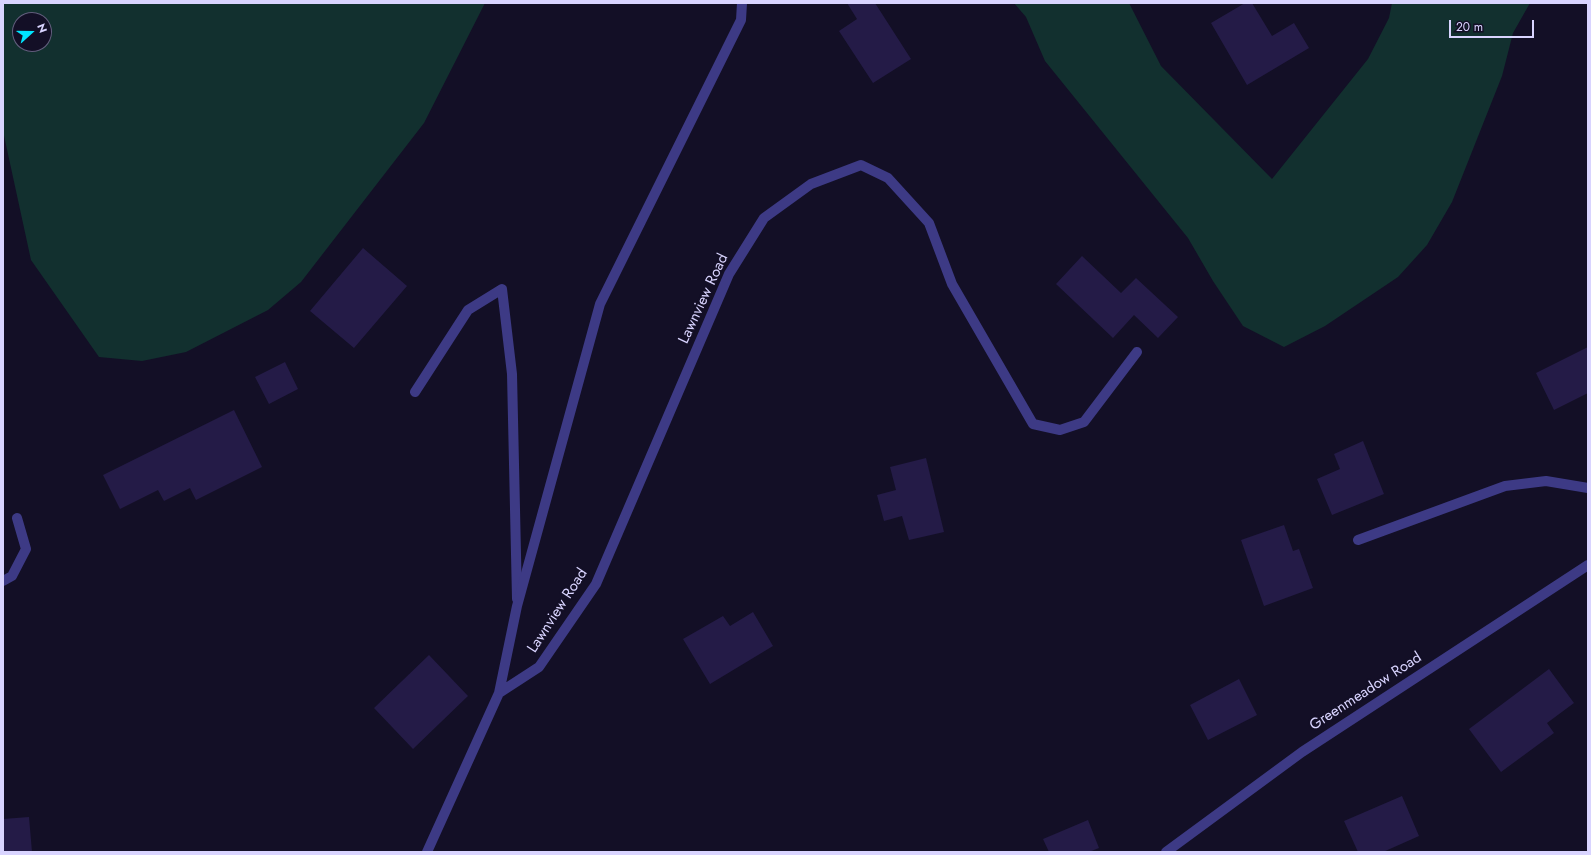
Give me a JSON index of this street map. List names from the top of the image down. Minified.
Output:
{"streets":{"street":["Lawnview Road","Greenmeadow Road"]},"scale_bar":"20 m","north":"right"}
